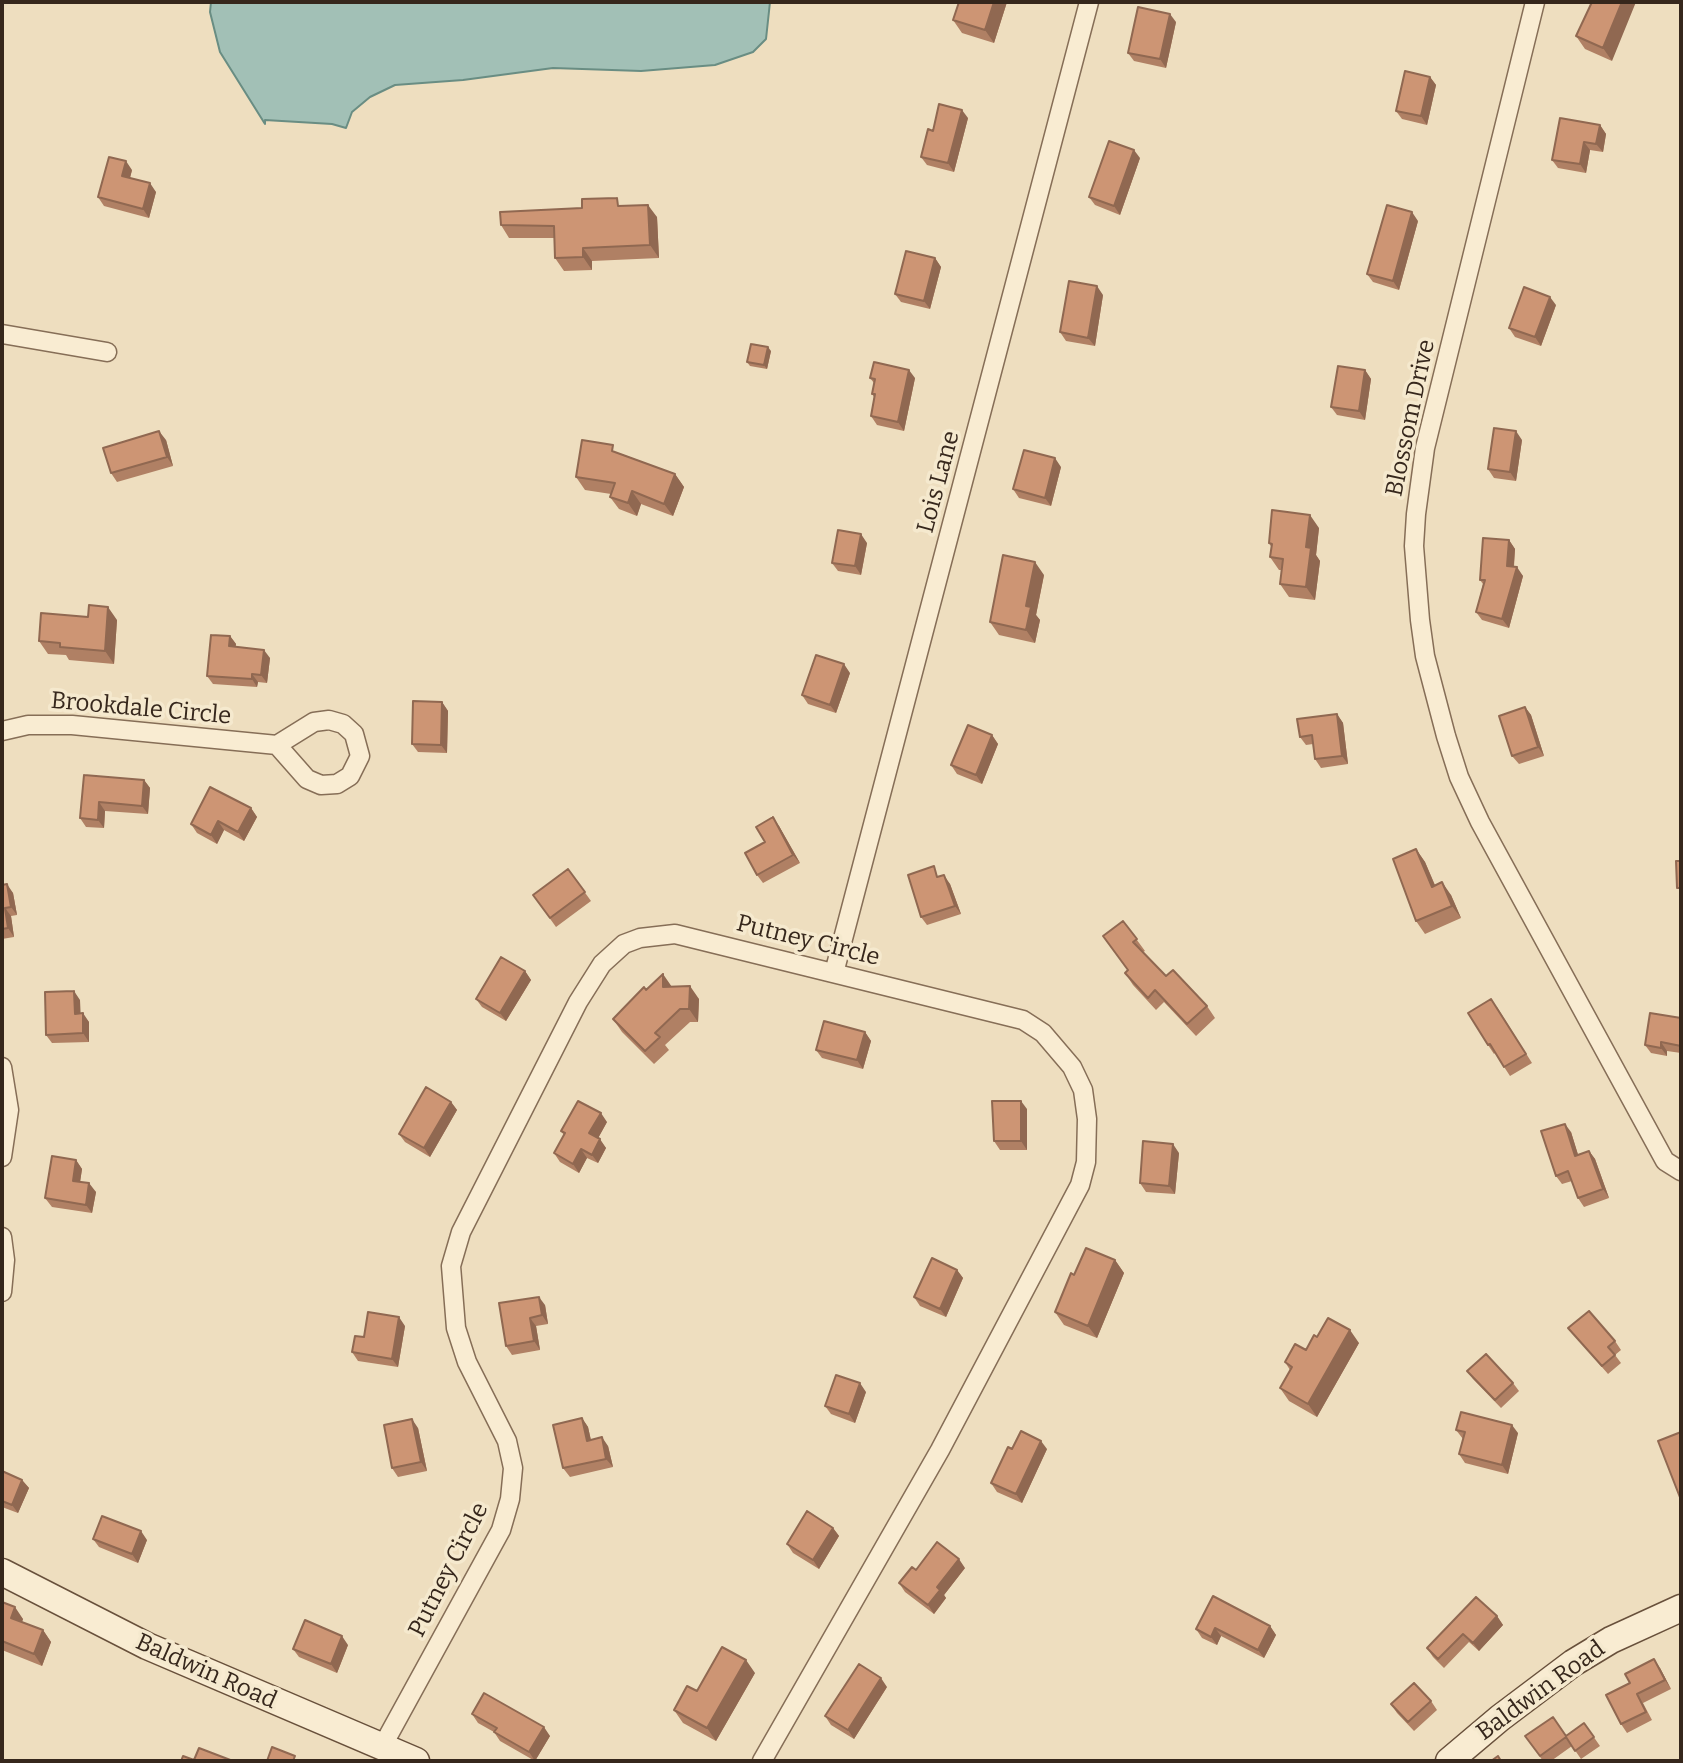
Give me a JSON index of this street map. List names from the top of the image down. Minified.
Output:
{"streets":{"street":["Blossom Drive","Lois Lane","Brookdale Circle","Putney Circle","Baldwin Road"]},"crossings":[["Lois Lane","Putney Circle"],["Putney Circle","Baldwin Road"]]}
